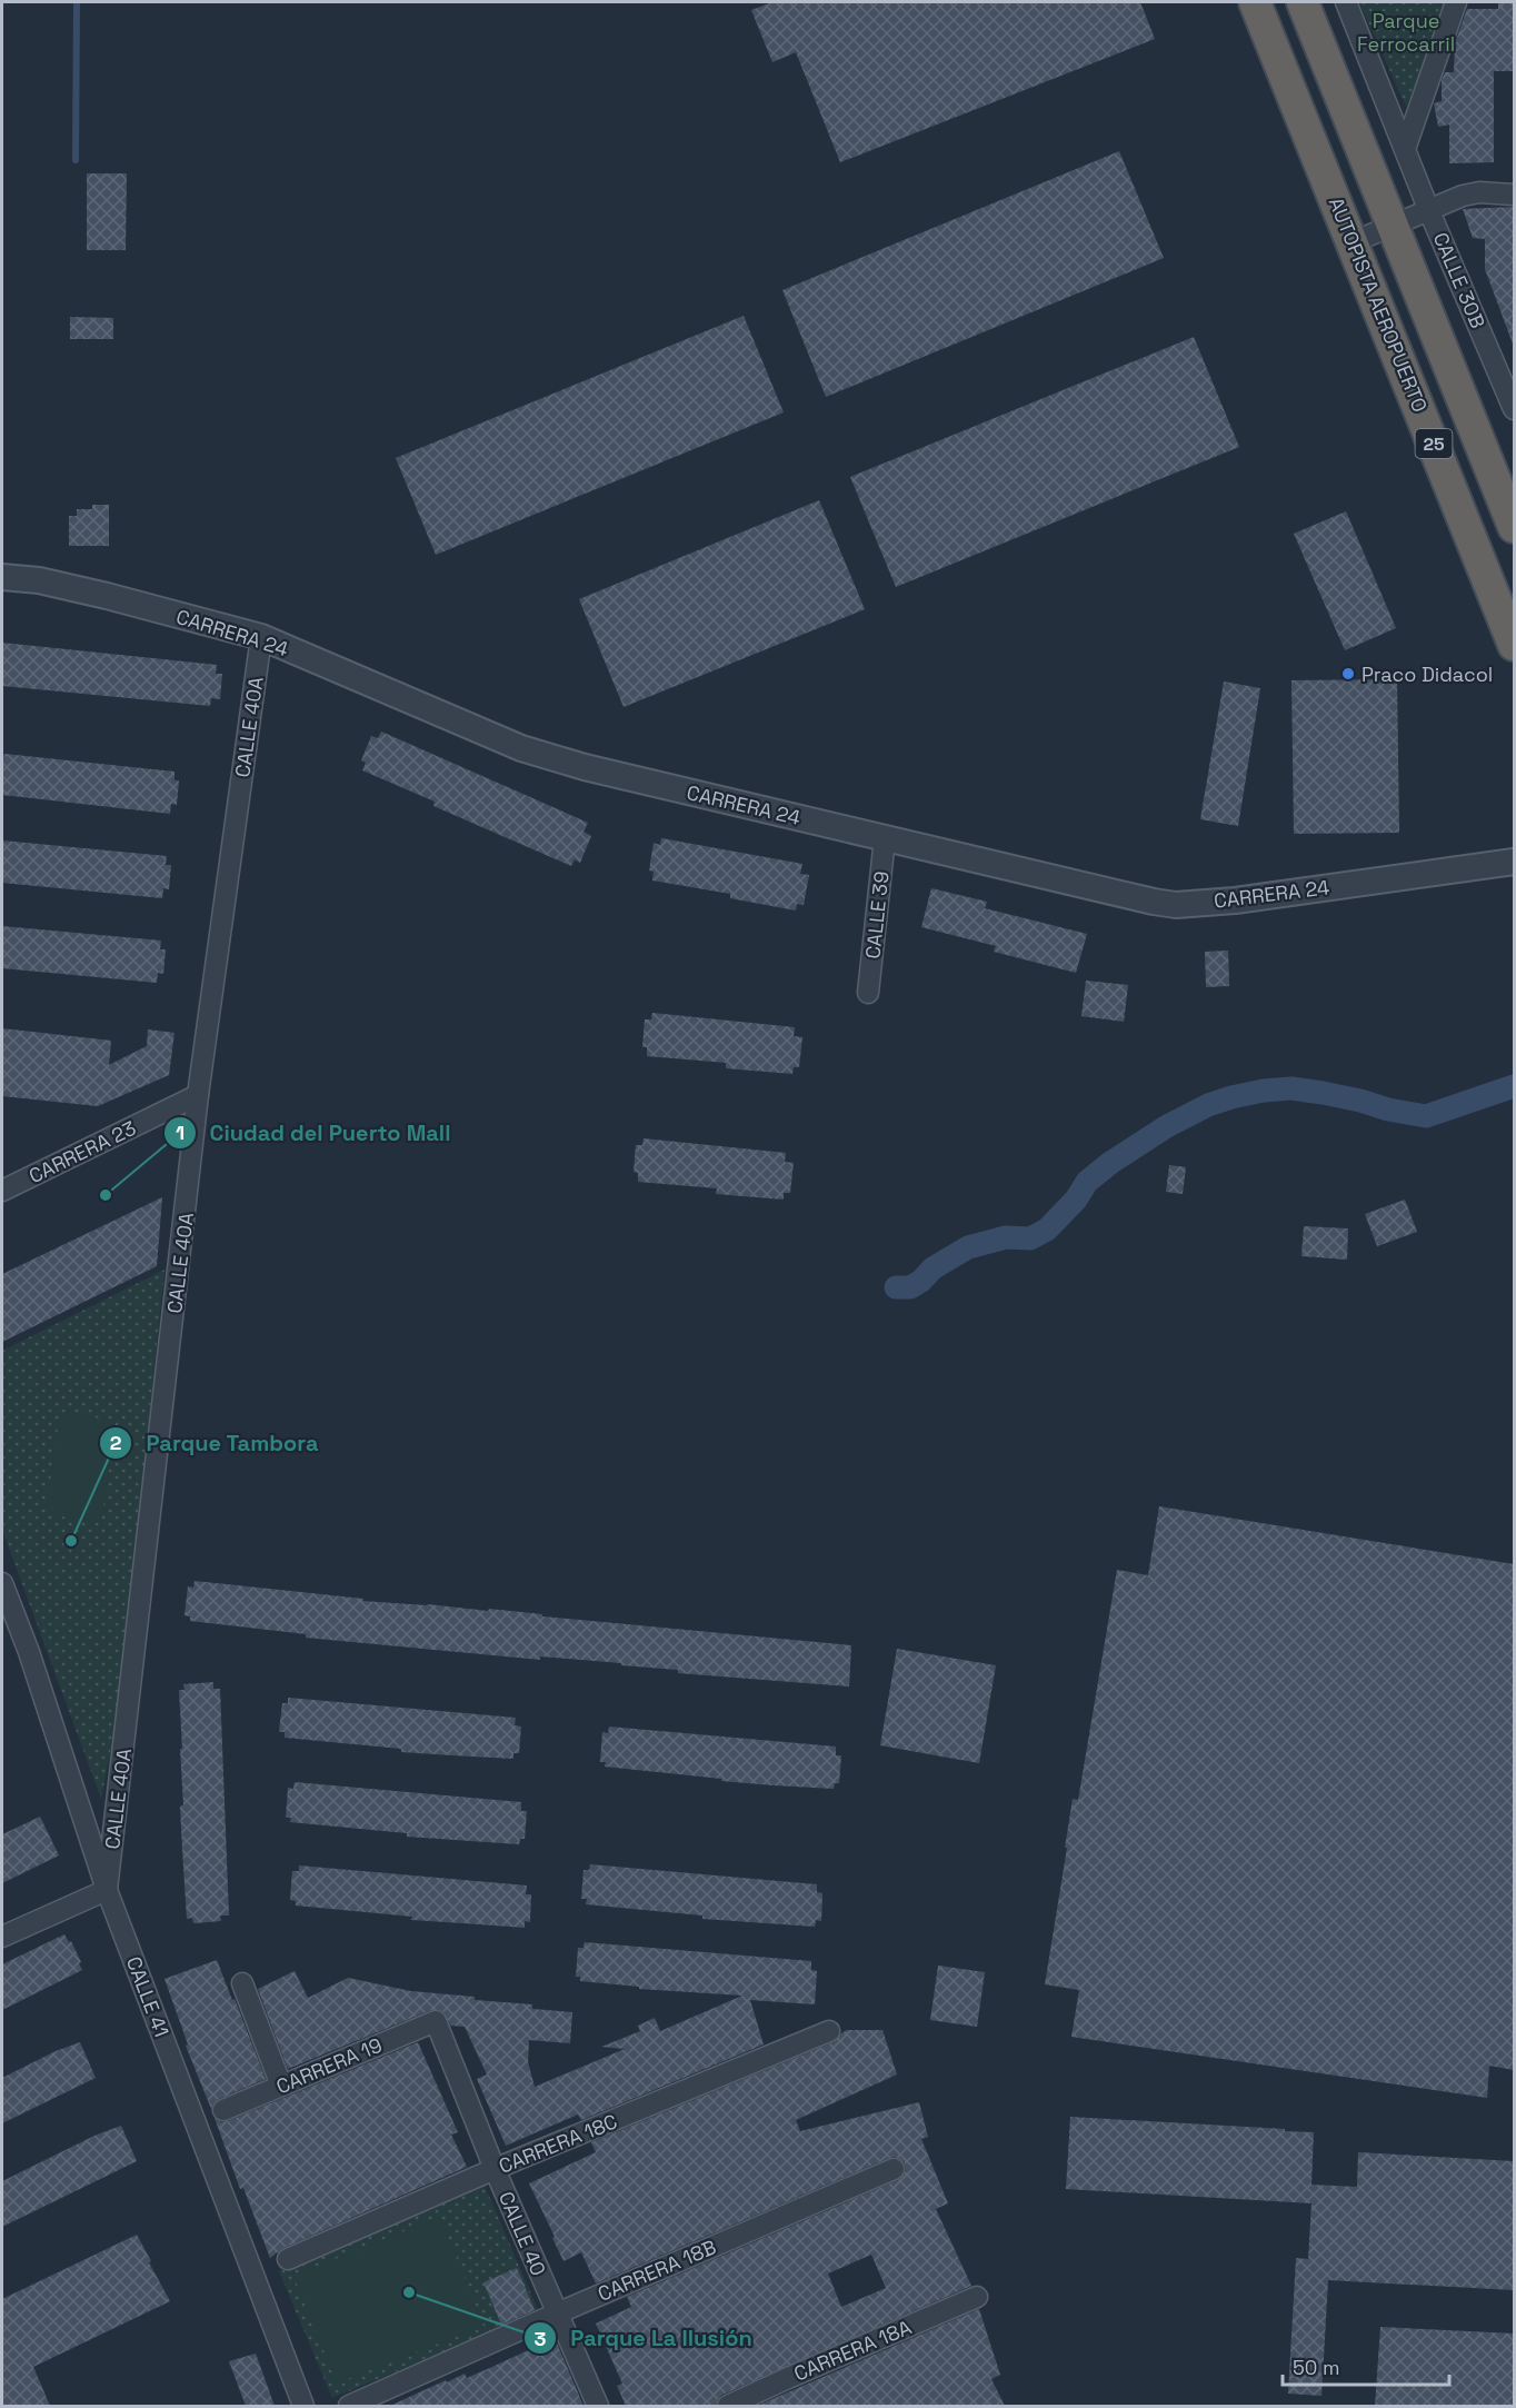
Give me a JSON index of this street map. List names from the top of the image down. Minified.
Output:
{"streets":{"highway":["AUTOPISTA AEROPUERTO","25"],"street":["CALLE 30B","CARRERA 24","CALLE 40A","CALLE 39","CARRERA 23","CALLE 41","CARRERA 19","CARRERA 18C","CALLE 40","CARRERA 18B","CARRERA 18A"]},"crossings":[["CARRERA 24","CALLE 40A"],["CARRERA 24","CALLE 39"],["CALLE 40A","CARRERA 23"],["CALLE 40A","CALLE 41"],["CARRERA 19","CALLE 40"],["CARRERA 18C","CALLE 40"],["CALLE 40","CARRERA 18B"]],"parks":["Parque Ferrocarril"],"places":["Praco Didacol","Ciudad del Puerto Mall","Parque Tambora","Parque La Ilusión"],"scale_bar":"50 m"}
